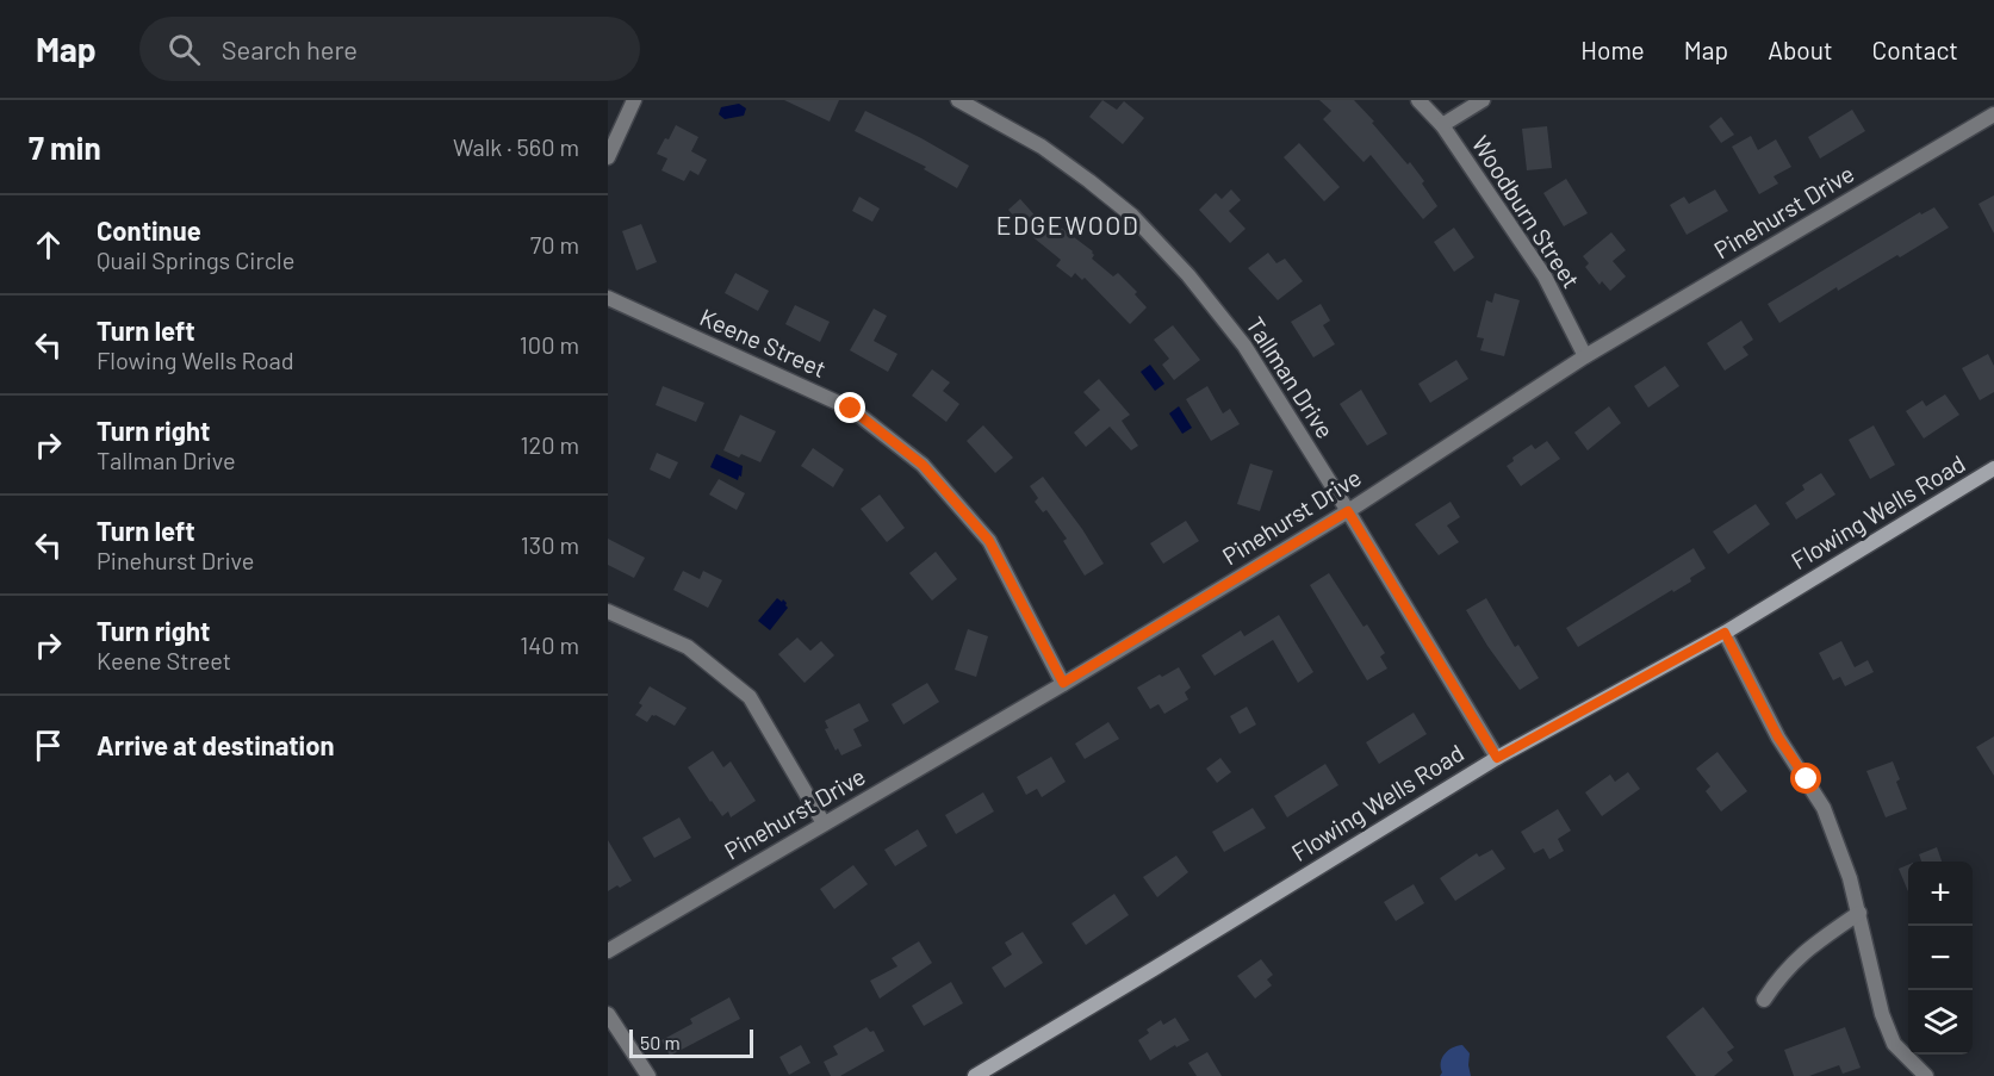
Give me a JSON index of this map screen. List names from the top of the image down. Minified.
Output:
{"streets":{"main road":["Flowing Wells Road"],"street":["Woodburn Street","Pinehurst Drive","Keene Street","Tallman Drive"]},"crossings":[["Woodburn Street","Pinehurst Drive"],["Pinehurst Drive","Keene Street"],["Pinehurst Drive","Tallman Drive"],["Tallman Drive","Flowing Wells Road"]],"districts":["EDGEWOOD"],"scale_bar":"50 m","page":{"header":"Map","search":"Search here","nav":["Home","Map","About","Contact"],"heading":["7 min","Walk · 560 m"],"list":[["Continue","Quail Springs Circle","70 m"],["Turn left","Flowing Wells Road","100 m"],["Turn right","Tallman Drive","120 m"],["Turn left","Pinehurst Drive","130 m"],["Turn right","Keene Street","140 m"],"Arrive at destination"],"map_buttons":["+","−"],"scale":"50 m"}}
